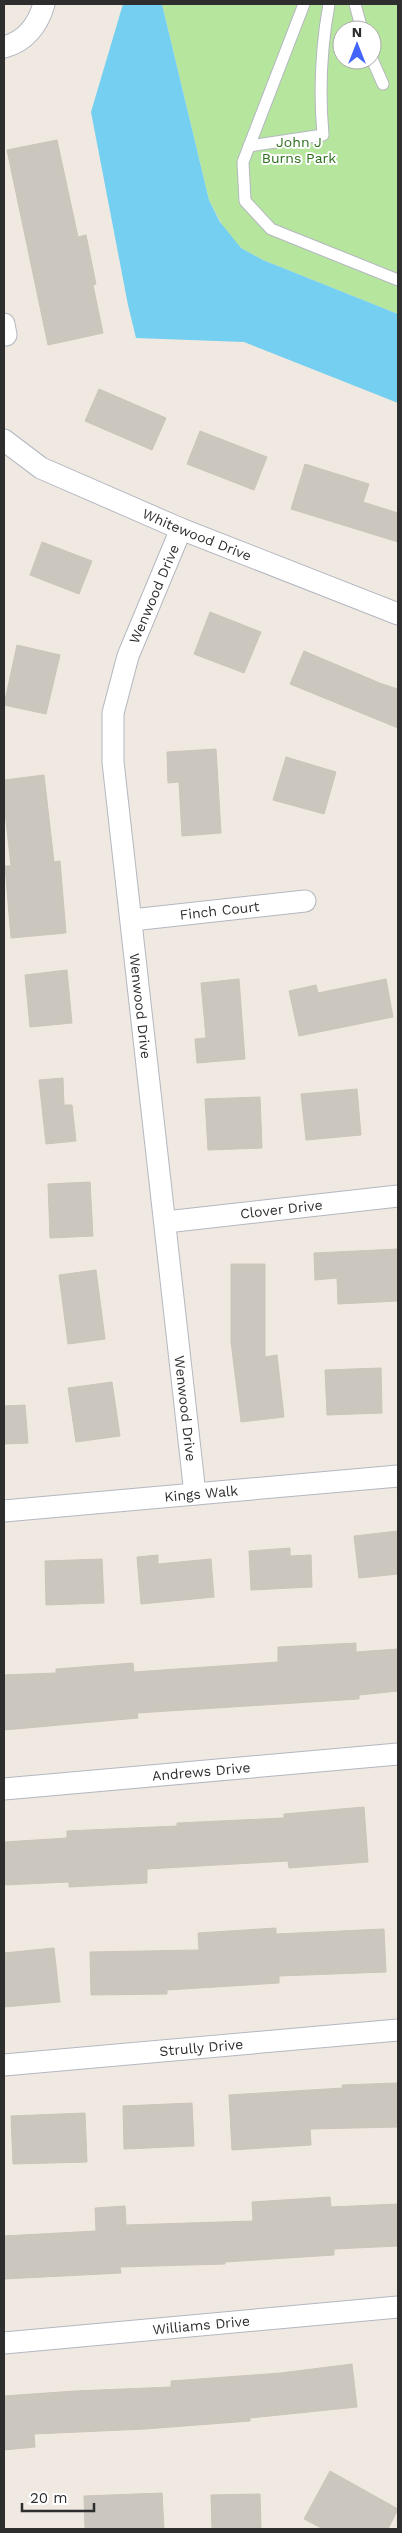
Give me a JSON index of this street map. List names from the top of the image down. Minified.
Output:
{"streets":{"street":["Whitewood Drive","Wenwood Drive","Finch Court","Clover Drive","Kings Walk","Andrews Drive","Strully Drive","Williams Drive"]},"crossings":[["Whitewood Drive","Wenwood Drive"],["Wenwood Drive","Finch Court"],["Wenwood Drive","Clover Drive"],["Wenwood Drive","Kings Walk"]],"parks":["John J Burns Park"],"scale_bar":"20 m","north":"top"}
